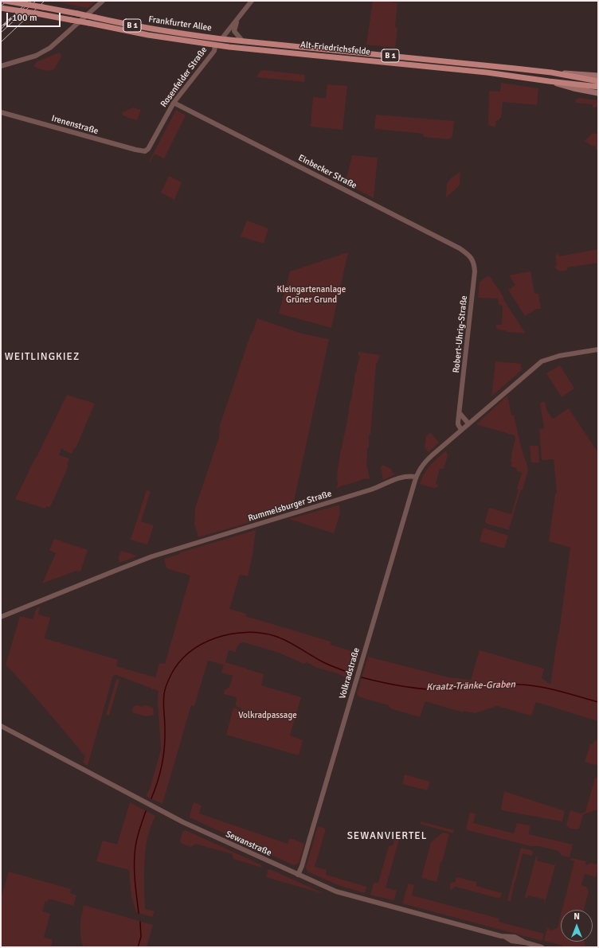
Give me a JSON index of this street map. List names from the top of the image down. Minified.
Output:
{"streets":{"main road":["Frankfurter Allee","B 1","Alt-Friedrichsfelde"],"street":["Rosenfelder Straße","Irenenstraße","Einbecker Straße","Robert-Uhrig-Straße","Rummelsburger Straße","Volkradstraße","Sewanstraße"]},"crossings":[["Frankfurter Allee","Alt-Friedrichsfelde"],["Frankfurter Allee","Rosenfelder Straße"],["Alt-Friedrichsfelde","Rosenfelder Straße"],["Rosenfelder Straße","Irenenstraße"],["Rosenfelder Straße","Einbecker Straße"],["Einbecker Straße","Robert-Uhrig-Straße"],["Rummelsburger Straße","Volkradstraße"],["Volkradstraße","Sewanstraße"]],"districts":["WEITLINGKIEZ","SEWANVIERTEL"],"water":["Kraatz-Tränke-Graben"],"parks":["Kleingartenanlage Grüner Grund","Volkradpassage"],"scale_bar":"100 m","north":"top"}
